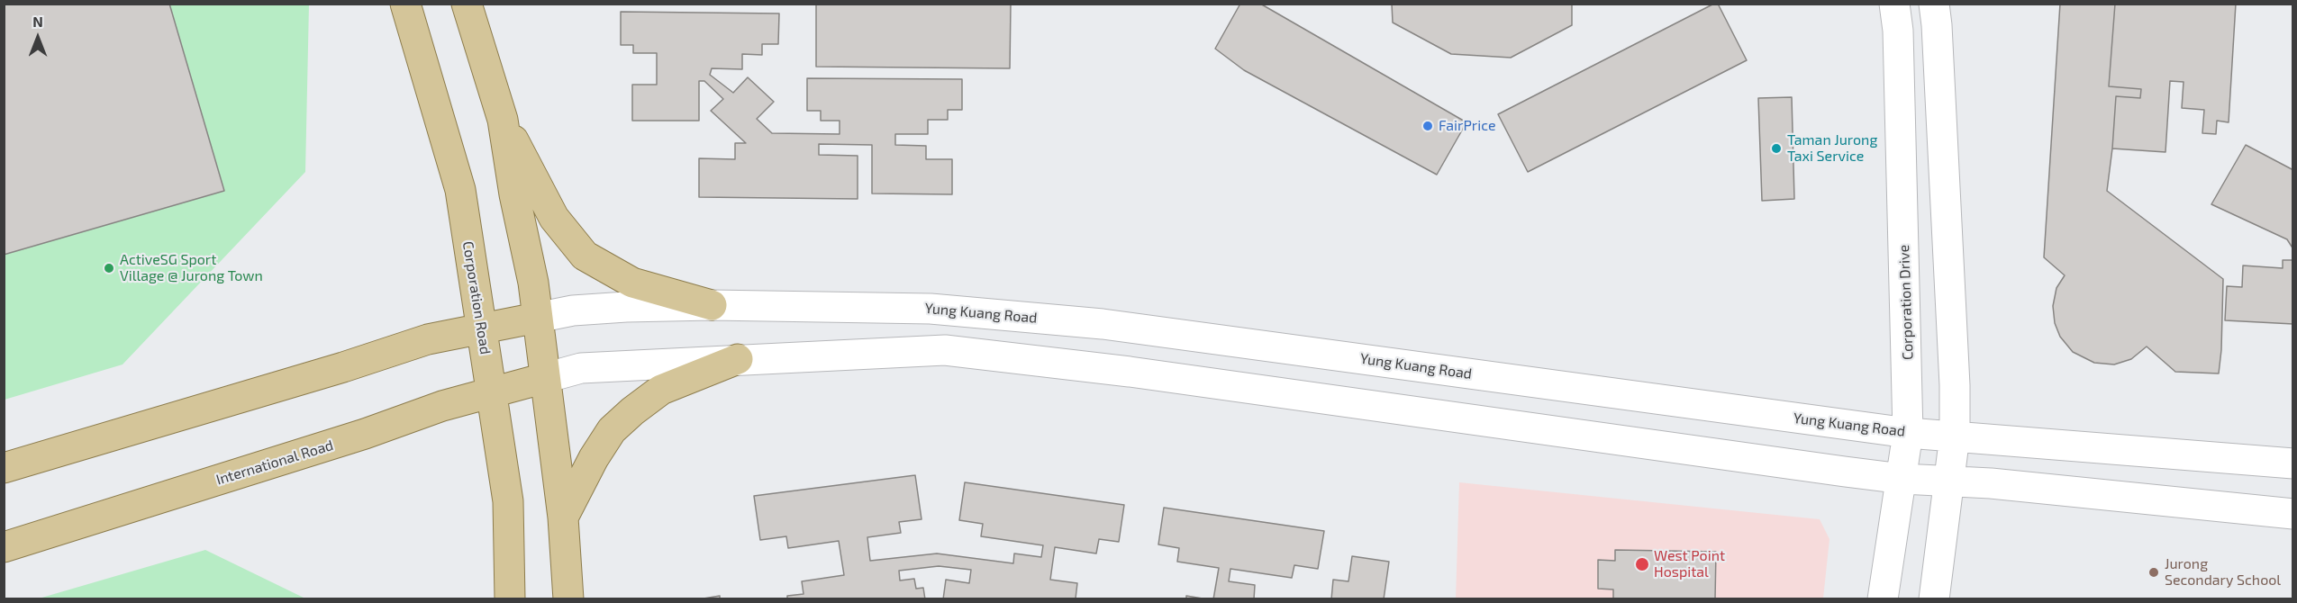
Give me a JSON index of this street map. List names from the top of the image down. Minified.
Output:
{"streets":{"main road":["Corporation Road","International Road"],"street":["Corporation Drive","Yung Kuang Road"]},"crossings":[["Corporation Road","International Road"],["Corporation Drive","Yung Kuang Road"]],"places":["FairPrice","Taman Jurong Taxi Service","ActiveSG Sport Village @ Jurong Town","West Point Hospital","Jurong Secondary School"],"north":"top"}
